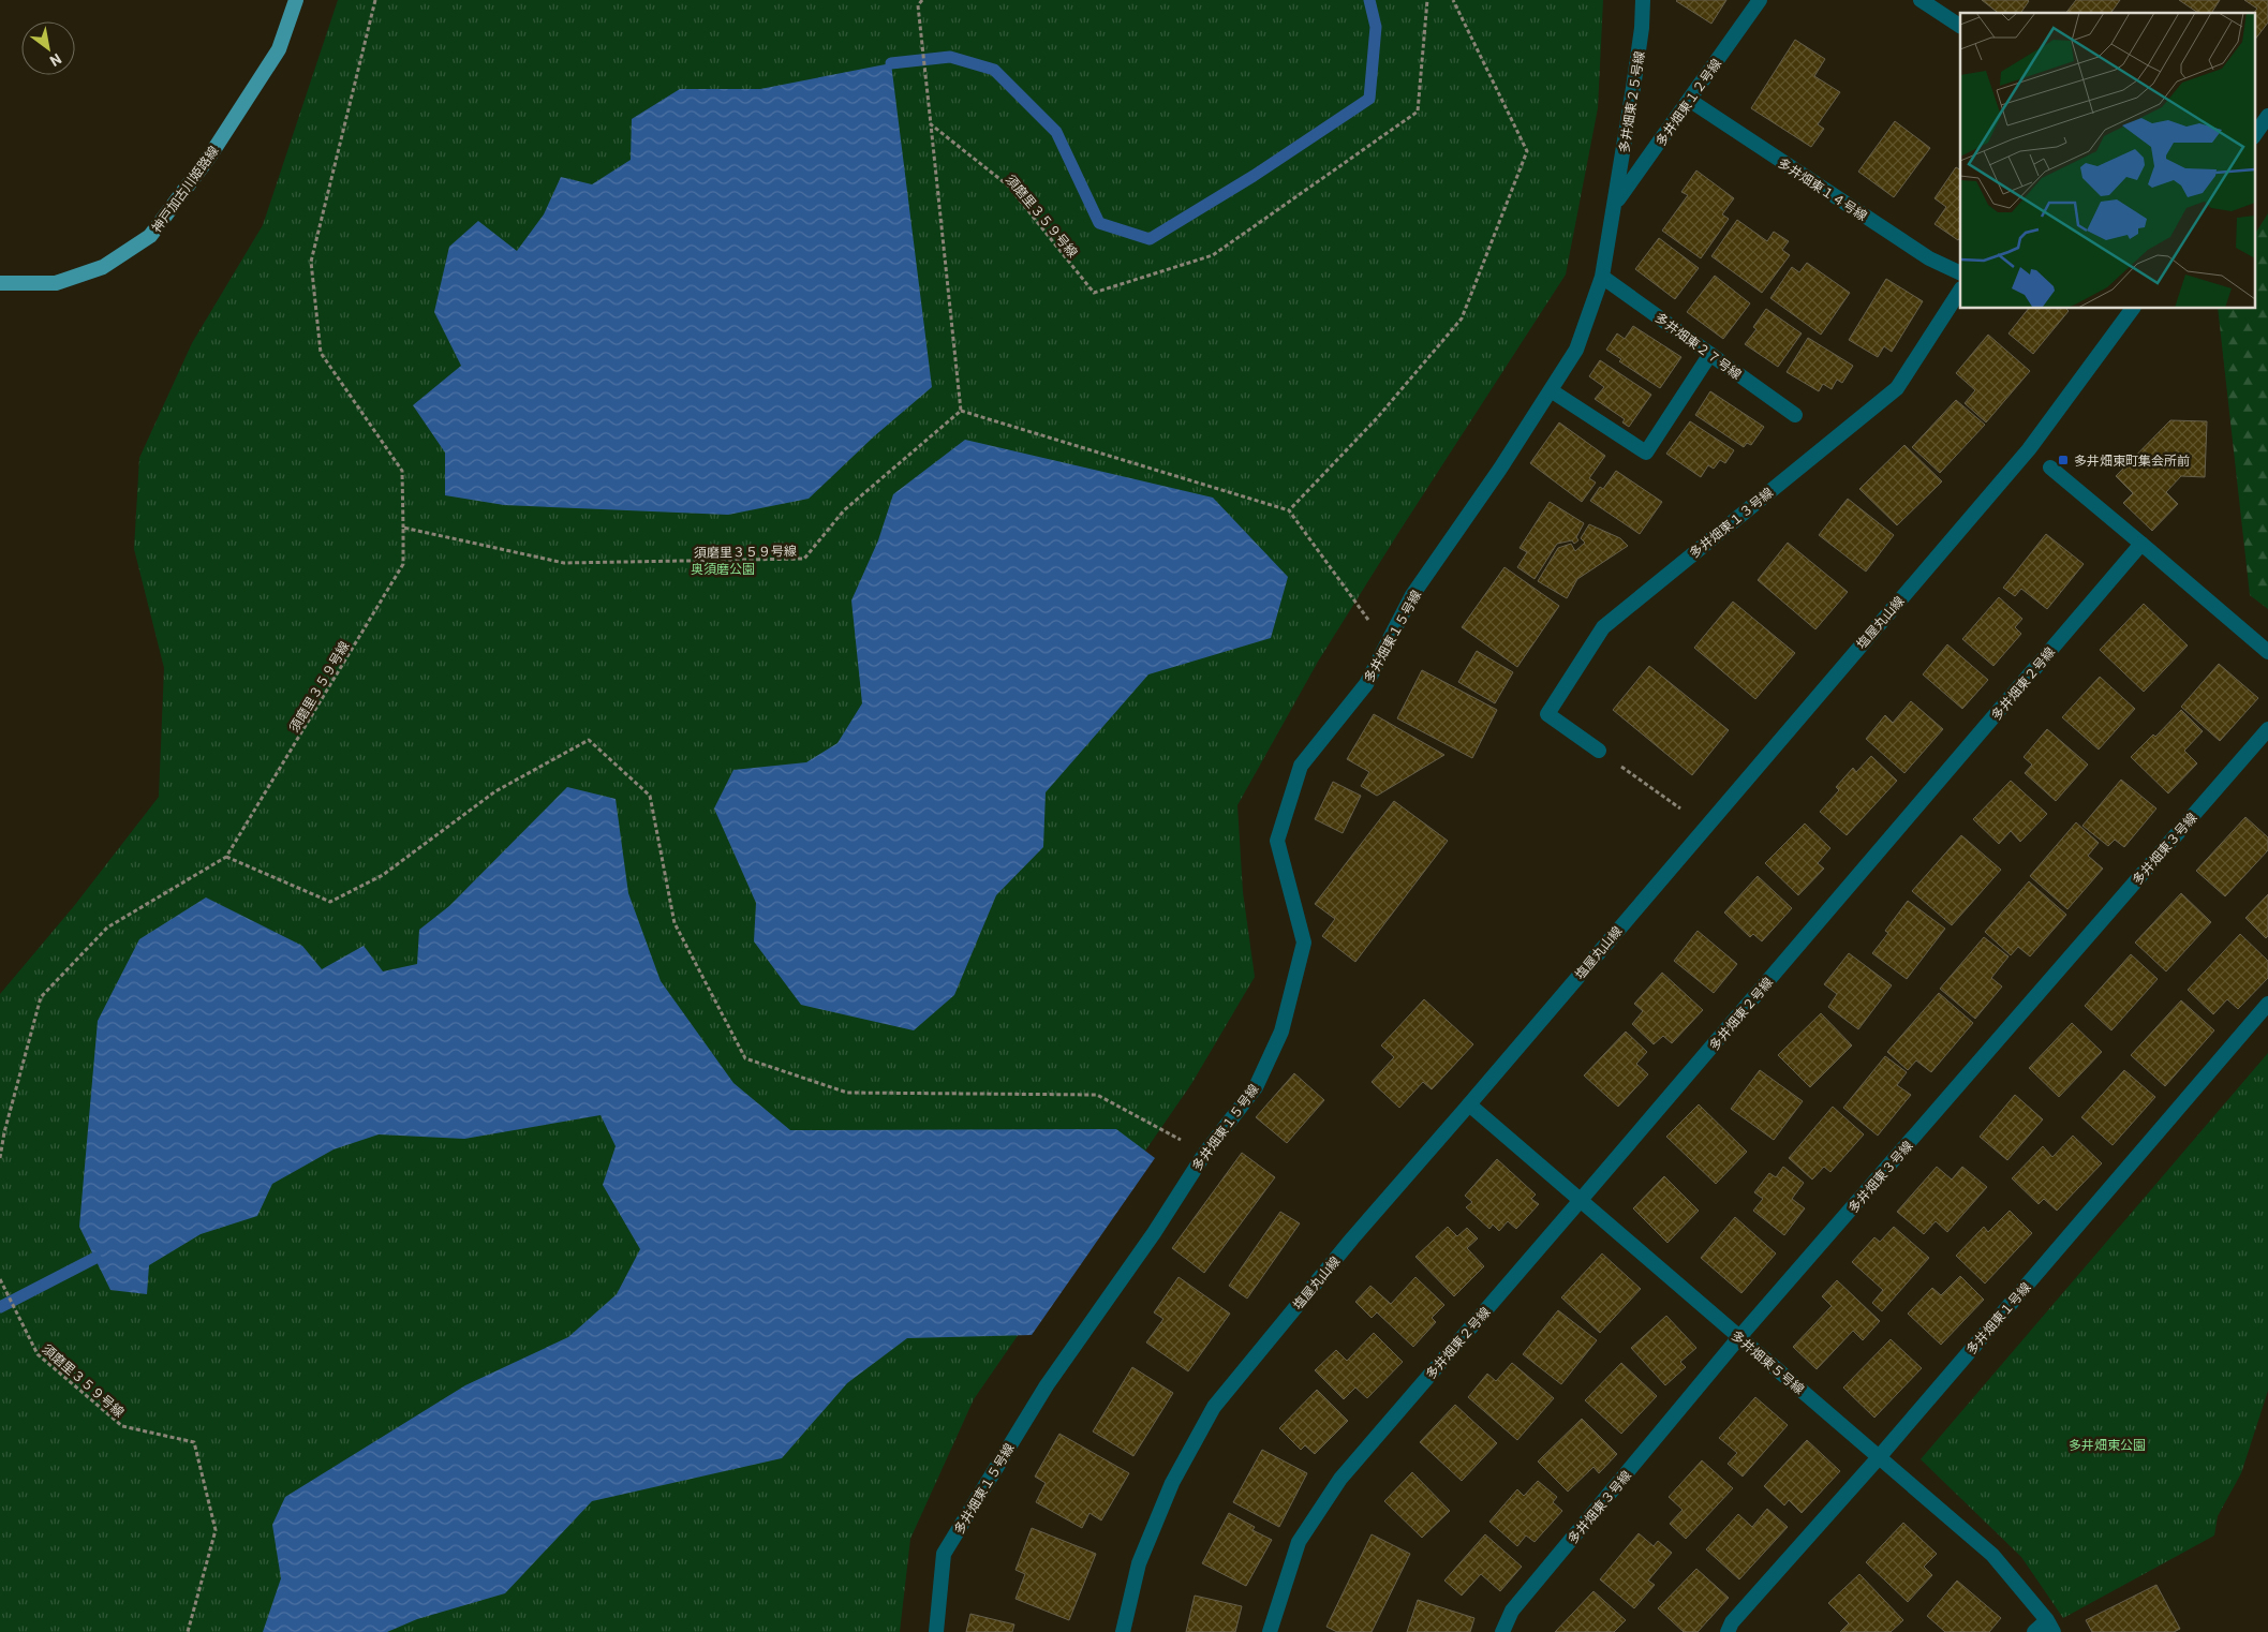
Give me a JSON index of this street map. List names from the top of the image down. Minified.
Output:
{"streets":{"main road":["神戸加古川姫路線"],"street":["多井畑東２５号線","多井畑東１２号線","多井畑東１４号線","多井畑東２７号線","多井畑東１３号線","塩屋丸山線","多井畑東１５号線","多井畑東２号線","多井畑東３号線","多井畑東１号線","多井畑東５号線"],"path":["須磨里３５９号線"]},"crossings":[["多井畑東２５号線","多井畑東１２号線"],["多井畑東２５号線","多井畑東１５号線"],["多井畑東１２号線","多井畑東１４号線"],["多井畑東１２号線","多井畑東１５号線"],["多井畑東２７号線","多井畑東１５号線"],["塩屋丸山線","多井畑東５号線"],["多井畑東２号線","多井畑東５号線"],["多井畑東３号線","多井畑東５号線"],["多井畑東１号線","多井畑東５号線"]],"parks":["奥須磨公園","多井畑東公園"],"places":{"transit":["多井畑東町集会所前"]},"north":"bottom right"}
